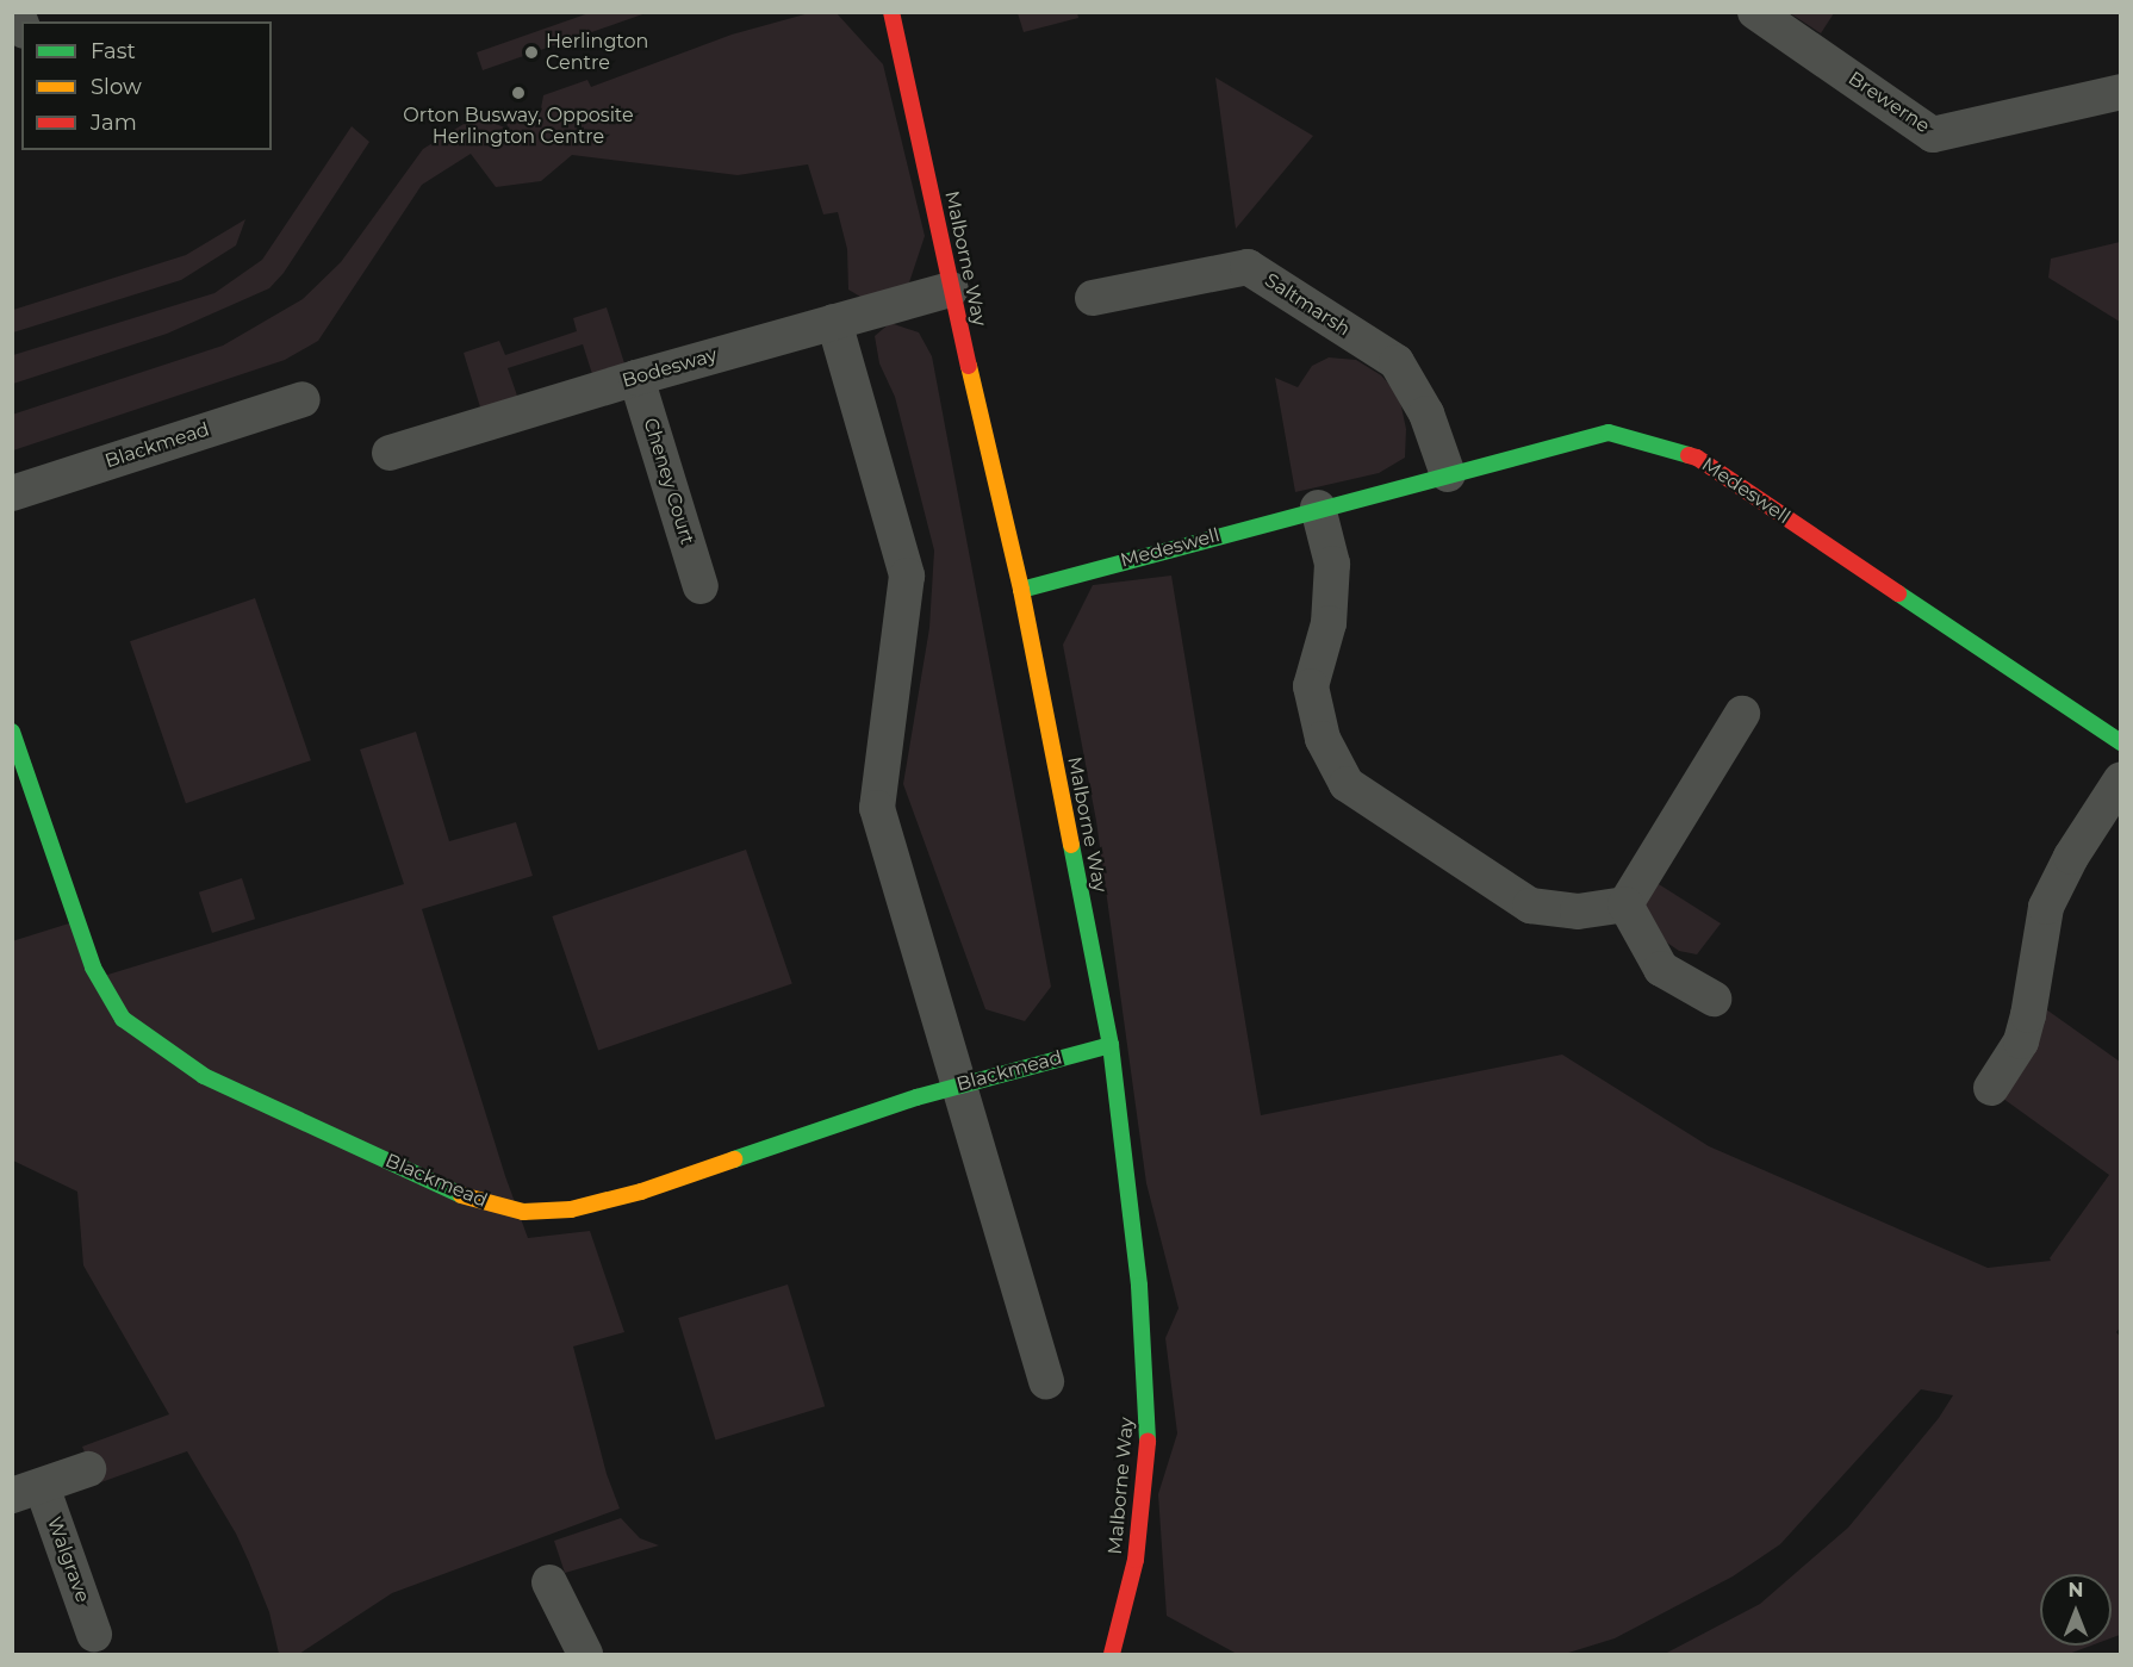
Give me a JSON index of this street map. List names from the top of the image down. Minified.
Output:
{"streets":{"street":["Brewerne","Malborne Way","Saltmarsh","Bodesway","Blackmead","Cheney Court","Medeswell","Walgrave"]},"crossings":[["Malborne Way","Bodesway"],["Malborne Way","Blackmead"],["Malborne Way","Medeswell"],["Saltmarsh","Medeswell"],["Bodesway","Cheney Court"]],"places":["Herlington Centre","Orton Busway, Opposite Herlington Centre"],"legend":["Fast","Slow","Jam"],"north":"top"}
